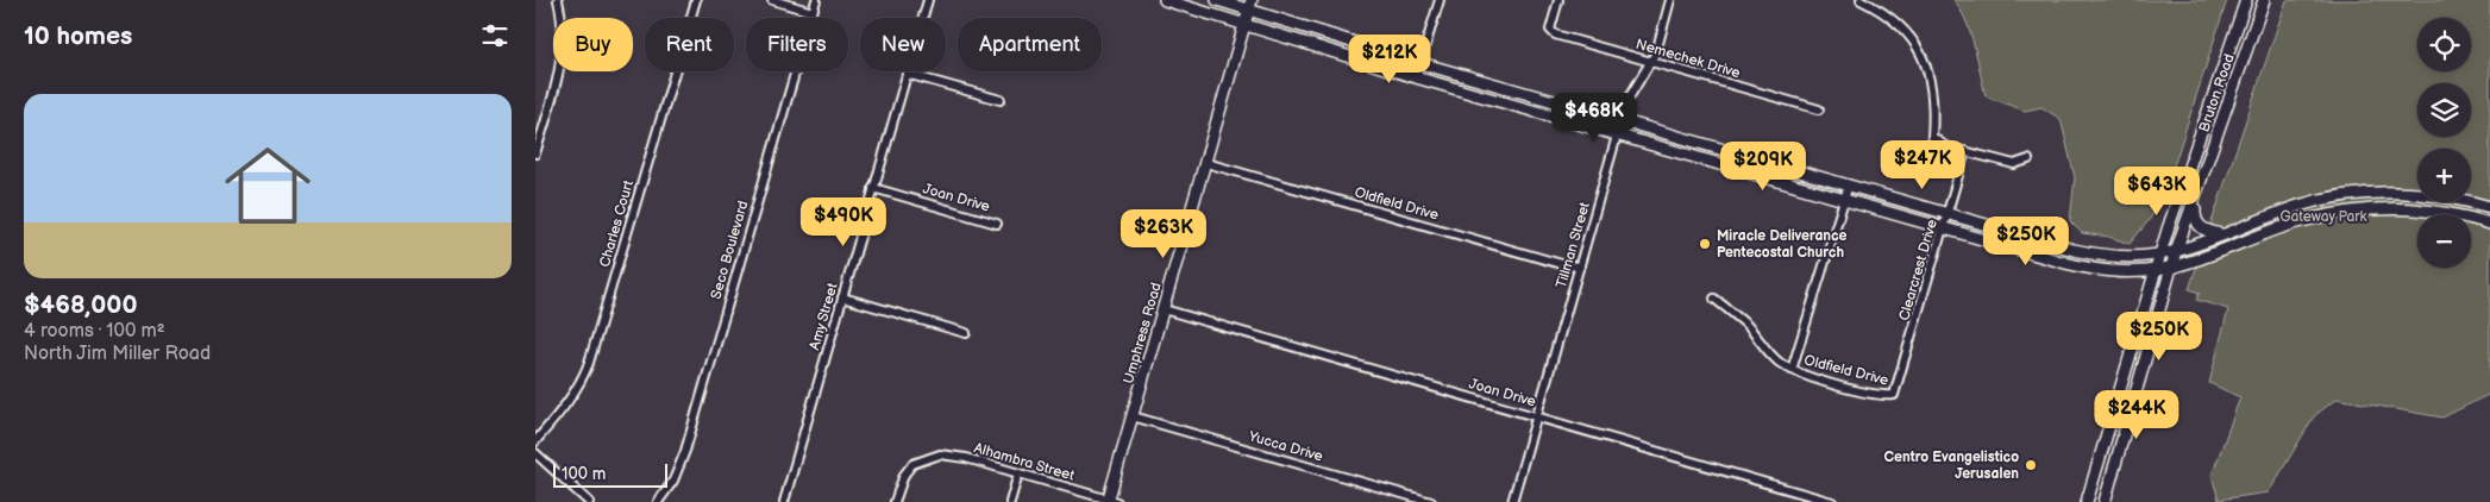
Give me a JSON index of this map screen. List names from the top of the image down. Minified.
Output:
{"streets":{"main road":["Bruton Road","Umphress Road"],"street":["Nemechek Drive","Joan Drive","Oldfield Drive","Charles Court","Tillman Street","Seco Boulevard","Clearcrest Drive","Amy Street","Yucca Drive","Alhambra Street"]},"crossings":[["Nemechek Drive","Tillman Street"],["Joan Drive","Tillman Street"],["Joan Drive","Amy Street"],["Joan Drive","Umphress Road"],["Oldfield Drive","Tillman Street"],["Oldfield Drive","Clearcrest Drive"],["Oldfield Drive","Umphress Road"],["Umphress Road","Yucca Drive"],["Umphress Road","Alhambra Street"]],"parks":["Gateway Park"],"places":["Miracle Deliverance Pentecostal Church","Centro Evangelistico Jerusalen"],"scale_bar":"100 m","page":{"heading":"10 homes","map_buttons":["+","−"],"chip":["Buy","Rent","Filters","New","Apartment"],"price":["$212K","$468K","$247K","$209K","$643K","$490K","$263K","$250K","$250K","$244K"],"list":[{"name":"$468,000","note":"4 rooms · 100 m² · North Jim Miller Road"}],"scale":"100 m"}}
